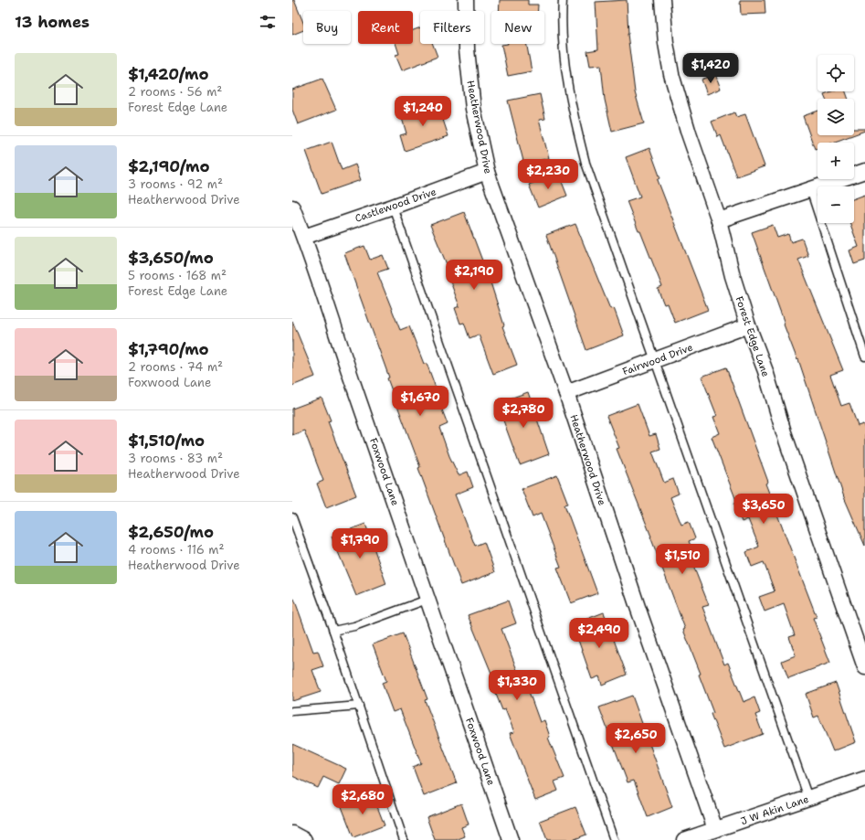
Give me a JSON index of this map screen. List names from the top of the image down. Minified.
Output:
{"streets":{"street":["Heatherwood Drive","Castlewood Drive","Forest Edge Lane","Fairwood Drive","Foxwood Lane","J W Akin Lane"]},"crossings":[["Heatherwood Drive","Castlewood Drive"],["Heatherwood Drive","Fairwood Drive"],["Heatherwood Drive","J W Akin Lane"],["Castlewood Drive","Foxwood Lane"],["Forest Edge Lane","Fairwood Drive"]],"page":{"heading":"13 homes","chip":["Buy","Rent","Filters","New"],"list":[{"name":"$1,420/mo","note":"2 rooms · 56 m² · Forest Edge Lane"},{"name":"$2,190/mo","note":"3 rooms · 92 m² · Heatherwood Drive"},{"name":"$3,650/mo","note":"5 rooms · 168 m² · Forest Edge Lane"},{"name":"$1,790/mo","note":"2 rooms · 74 m² · Foxwood Lane"},{"name":"$1,510/mo","note":"3 rooms · 83 m² · Heatherwood Drive"},{"name":"$2,650/mo","note":"4 rooms · 116 m² · Heatherwood Drive"}],"price":["$1,420","$1,240","$2,230","$2,190","$1,670","$2,780","$3,650","$1,790","$1,510","$2,490","$1,330","$2,650","$2,680"],"map_buttons":["+","−"]}}
